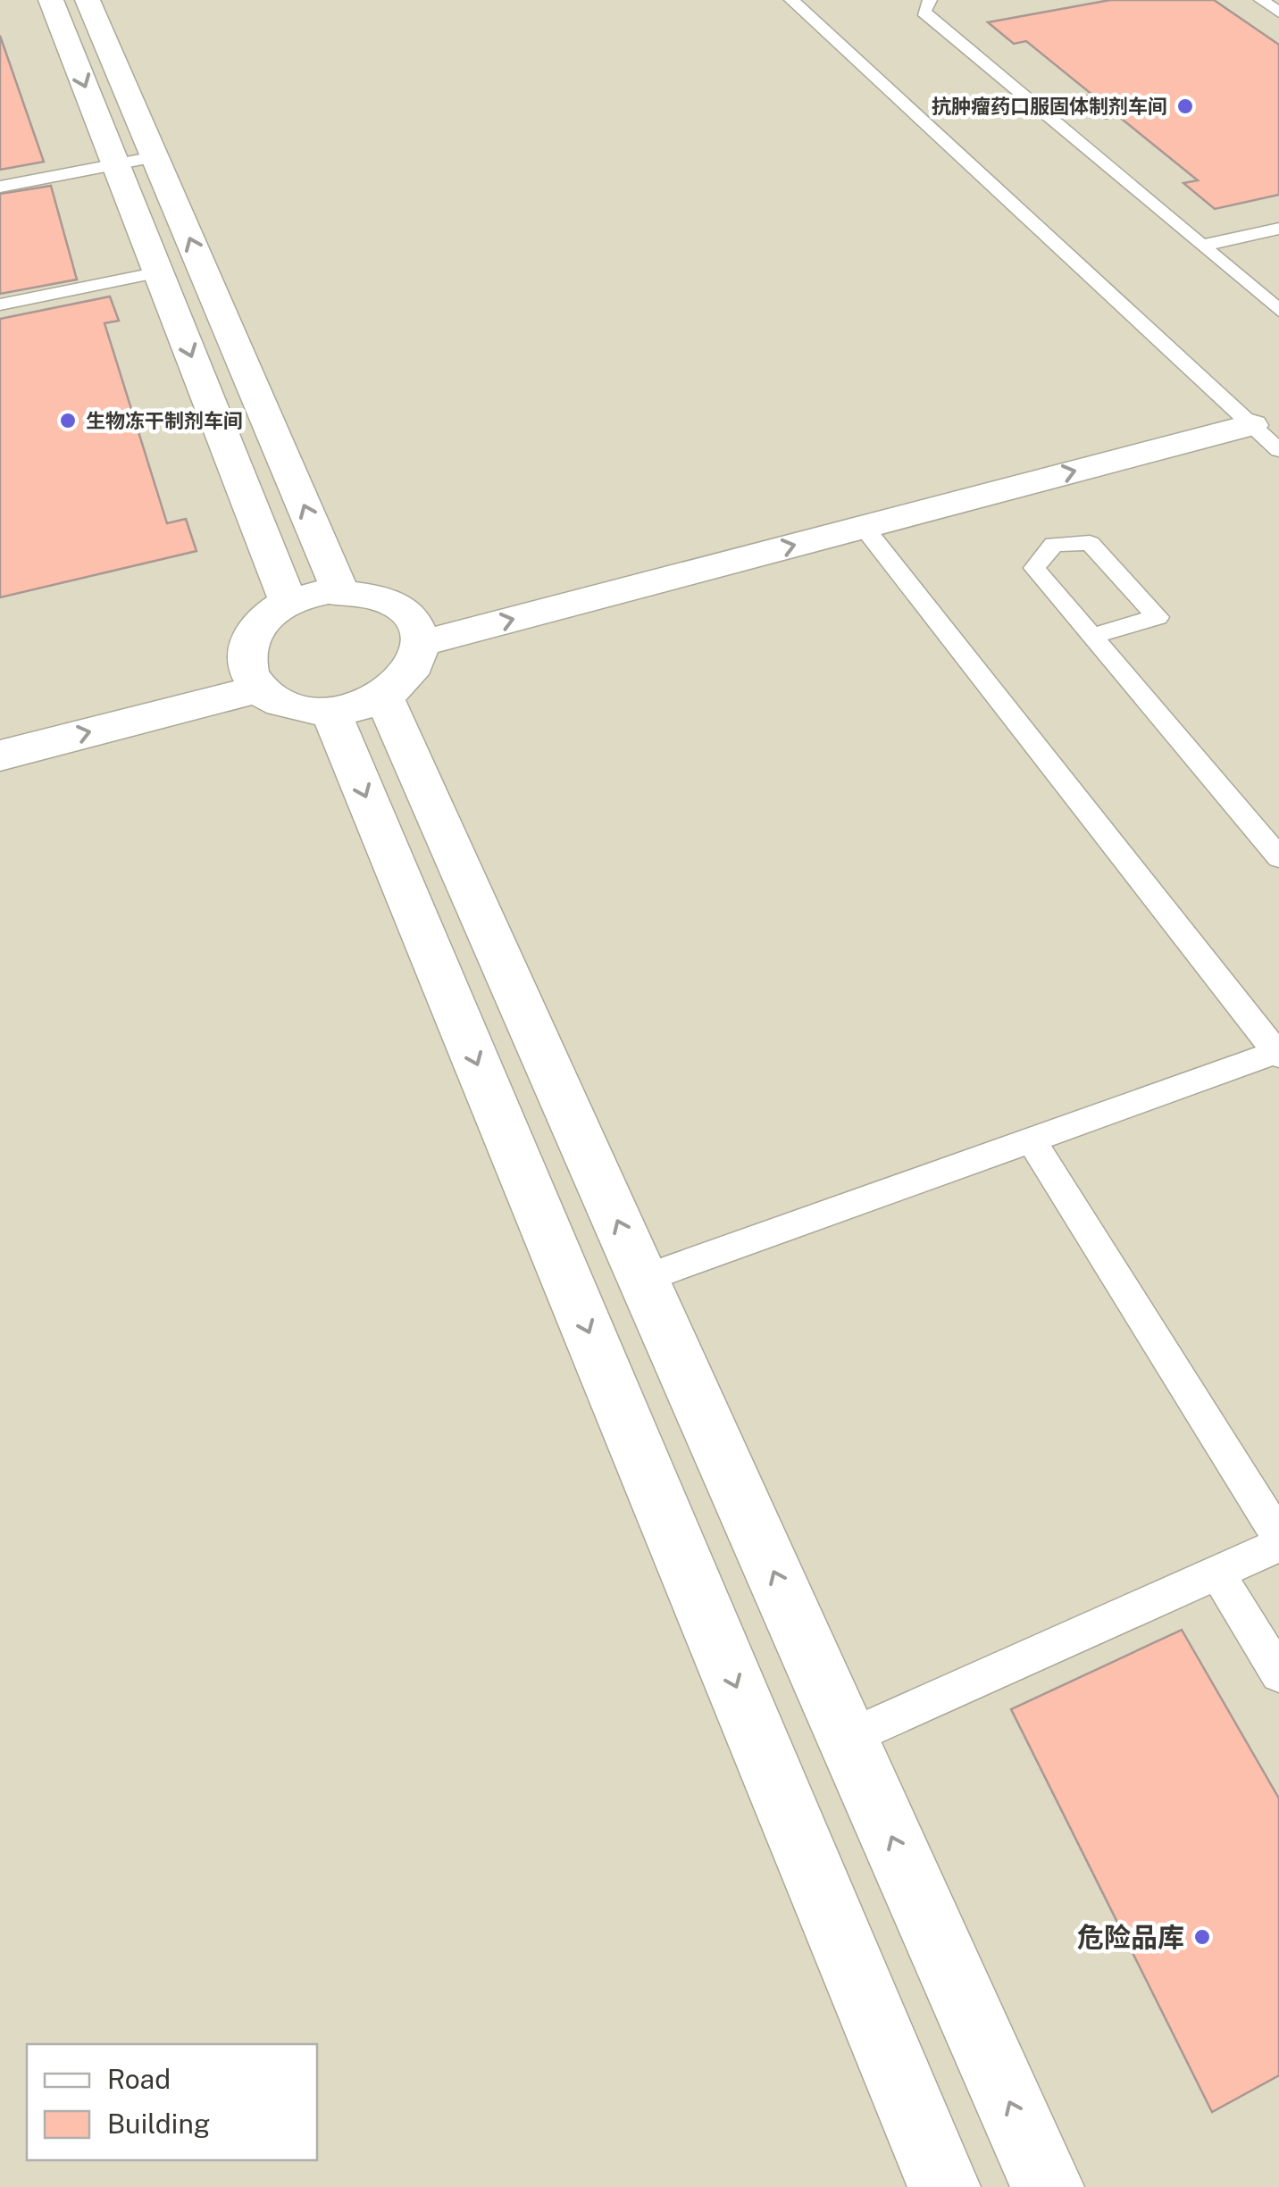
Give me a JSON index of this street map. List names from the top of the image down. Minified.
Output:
{"places":["抗肿瘤药口服固体制剂车间","生物冻干制剂车间","危险品库"],"legend":["Road","Building"]}
